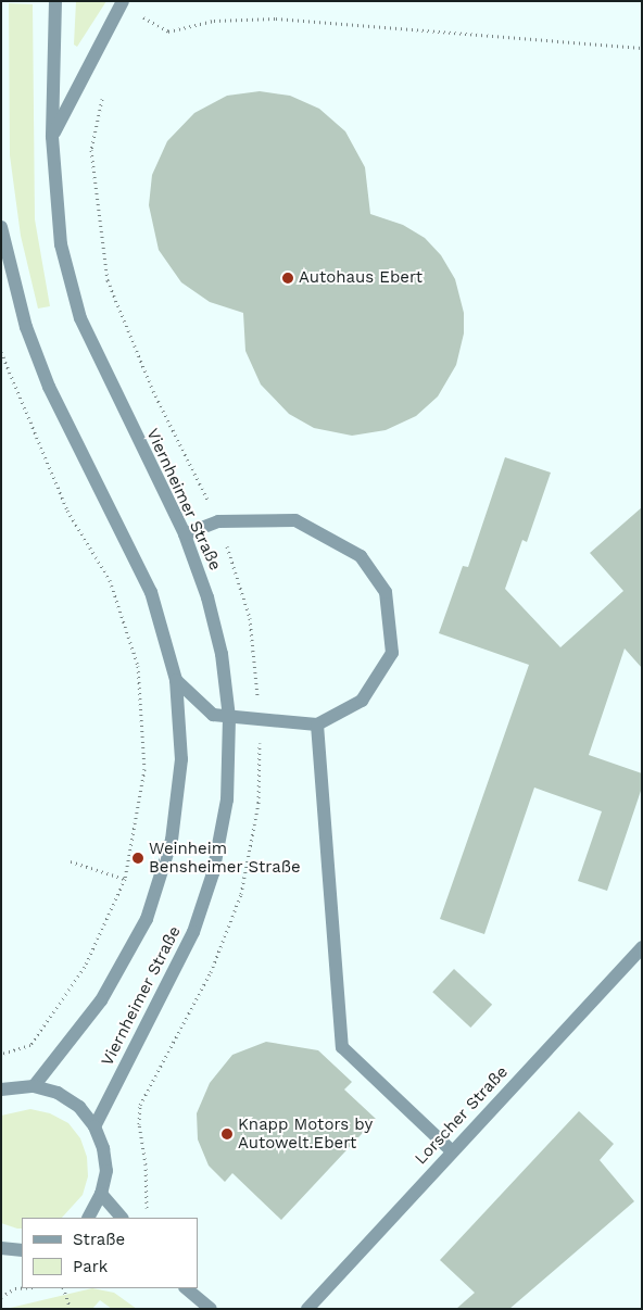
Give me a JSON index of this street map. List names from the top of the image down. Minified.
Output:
{"streets":{"street":["Viernheimer Straße","Lorscher Straße"]},"places":["Autohaus Ebert","Weinheim Bensheimer Straße","Knapp Motors by Autowelt.Ebert"],"legend":["Straße","Park"]}
